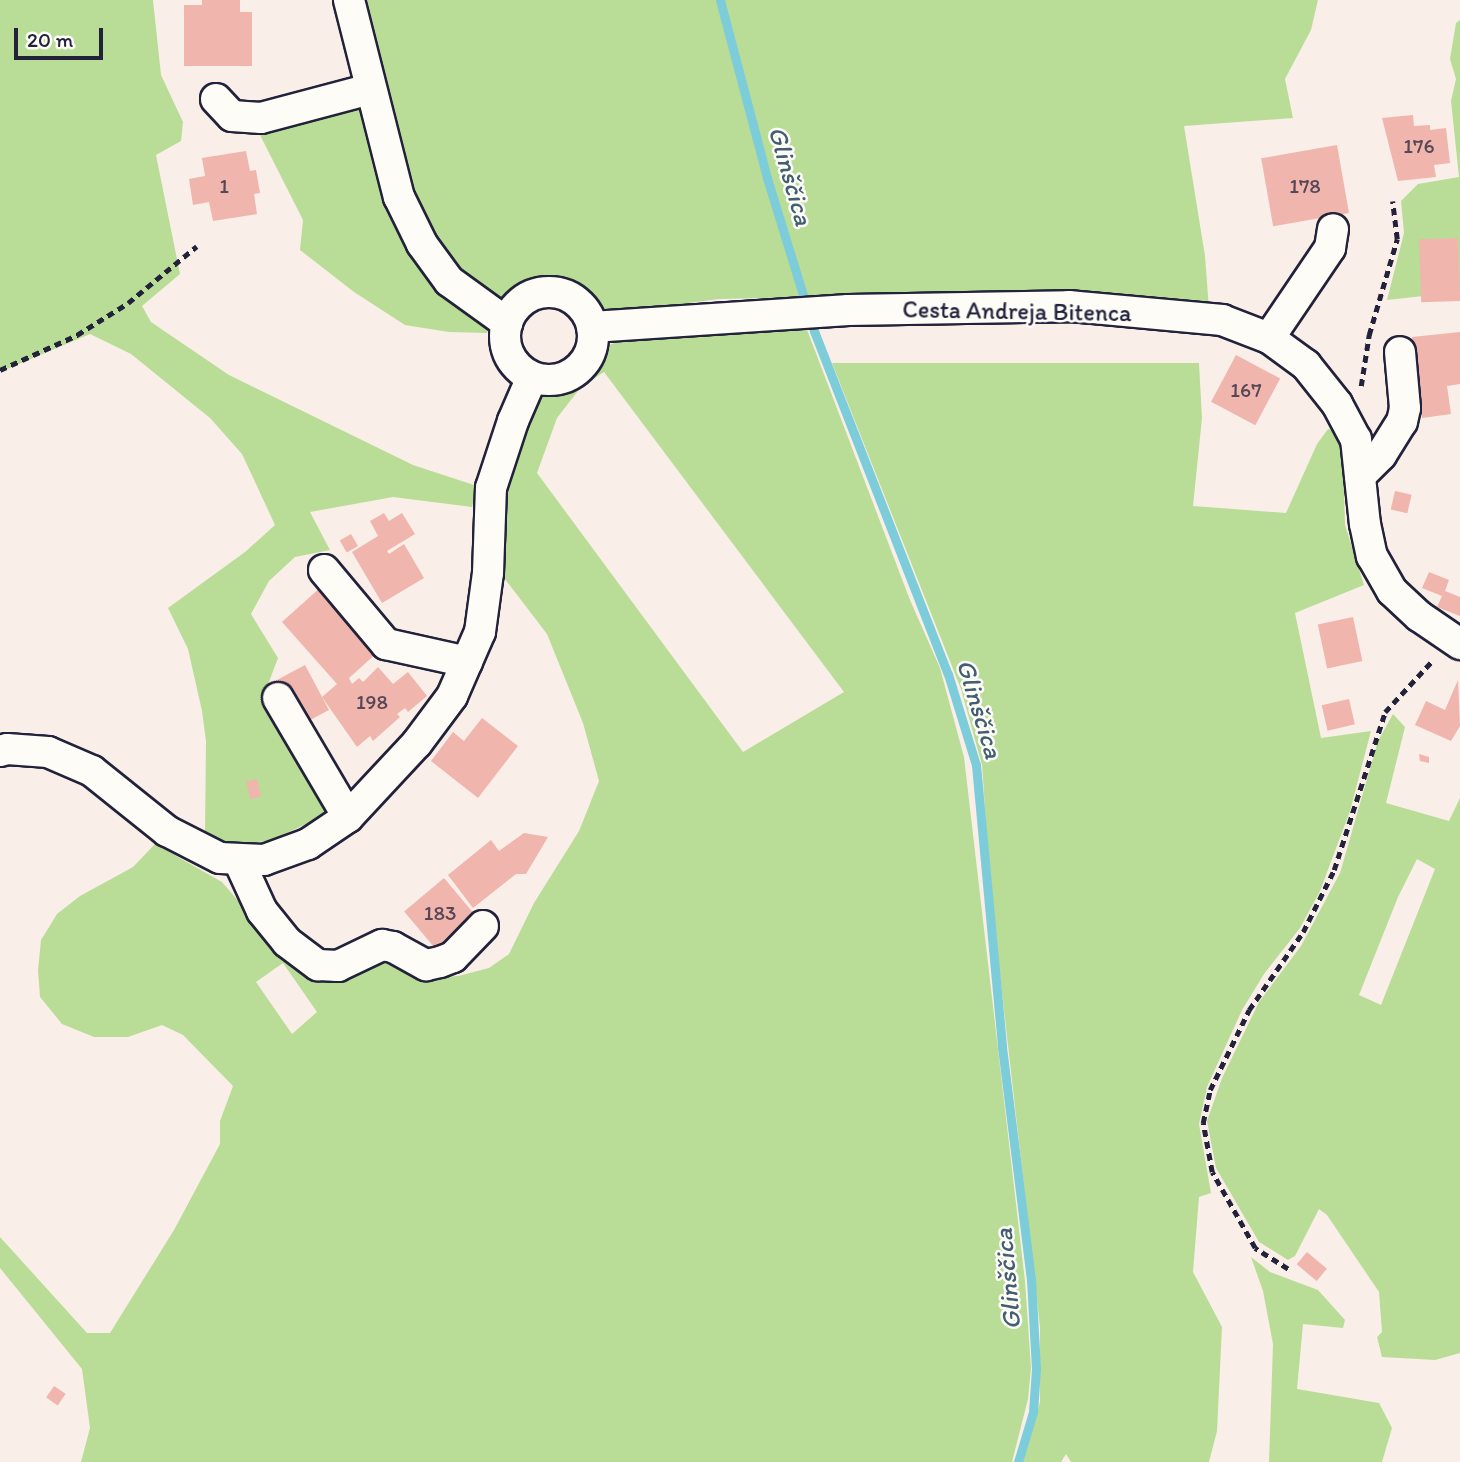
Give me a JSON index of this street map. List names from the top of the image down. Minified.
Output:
{"streets":{"street":["Cesta Andreja Bitenca"]},"water":["Glinščica"],"house_numbers":["176","1","178","167","198","183"],"scale_bar":"20 m"}
